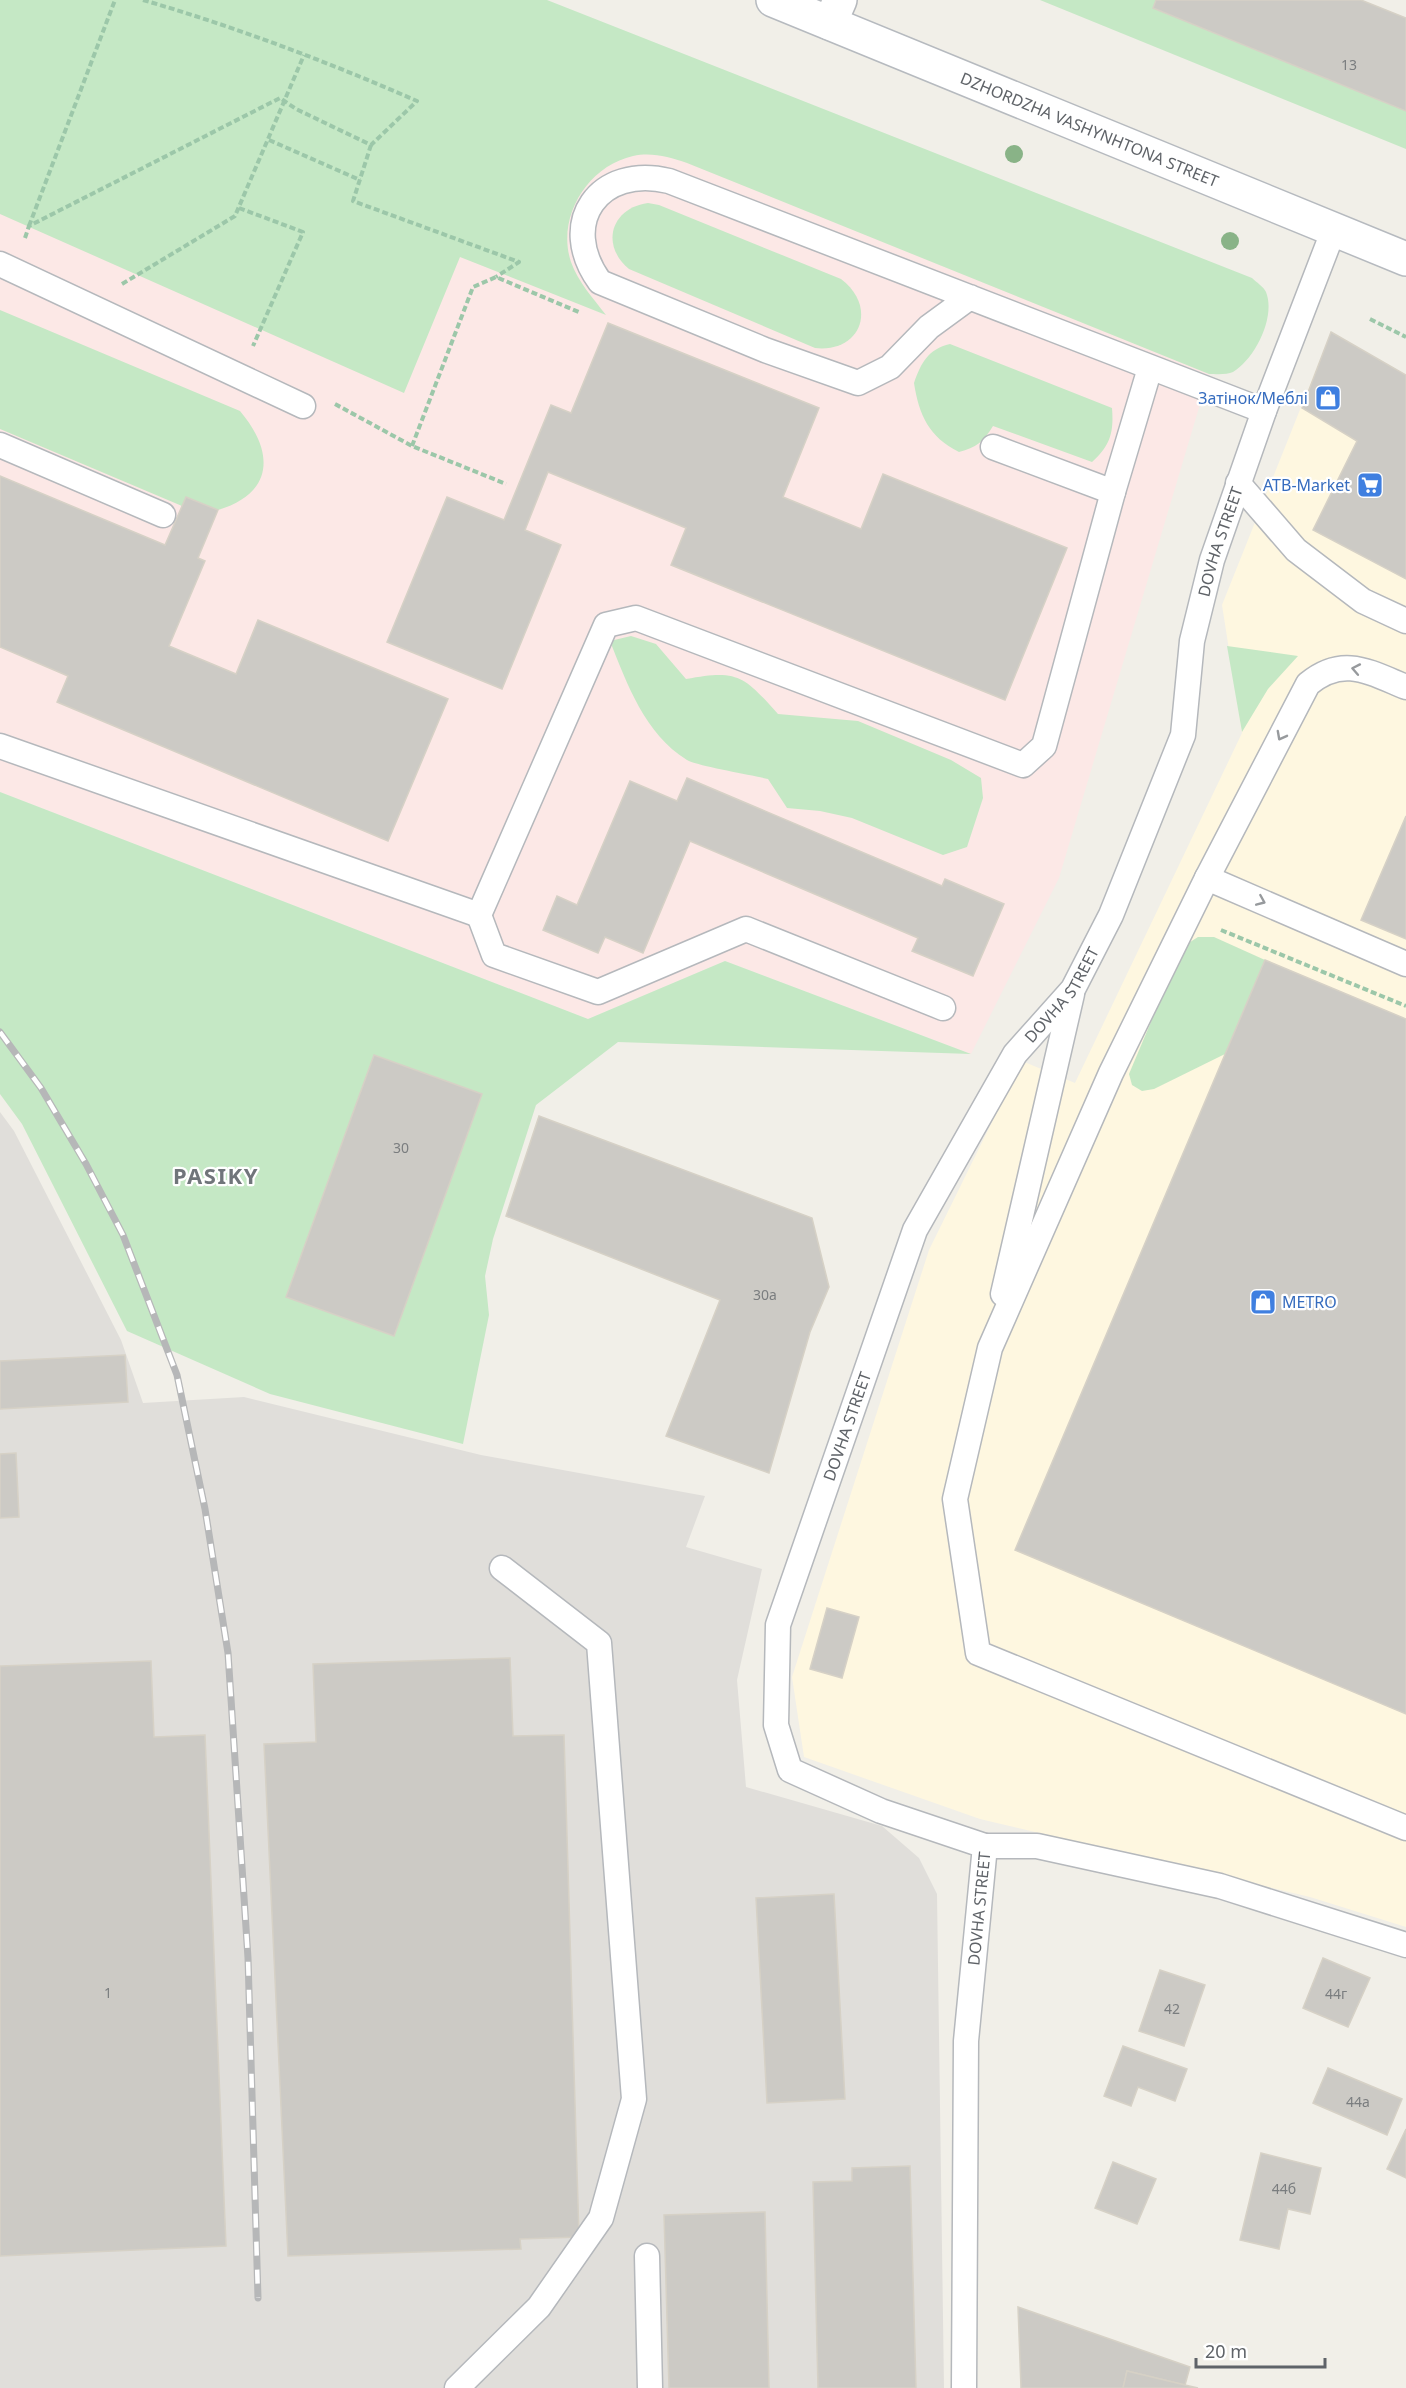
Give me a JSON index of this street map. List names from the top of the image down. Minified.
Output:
{"streets":{"main road":["DZHORDZHA VASHYNHTONA STREET"],"lane":["DOVHA STREET"]},"crossings":[["DZHORDZHA VASHYNHTONA STREET","DOVHA STREET"]],"districts":["PASIKY"],"places":{"shop":["Затінок/Меблі","METRO"],"supermarket":["ATB-Market"]},"house_numbers":["13","30","30а","1","44г","42","44а","44б"],"scale_bar":"20 m"}
